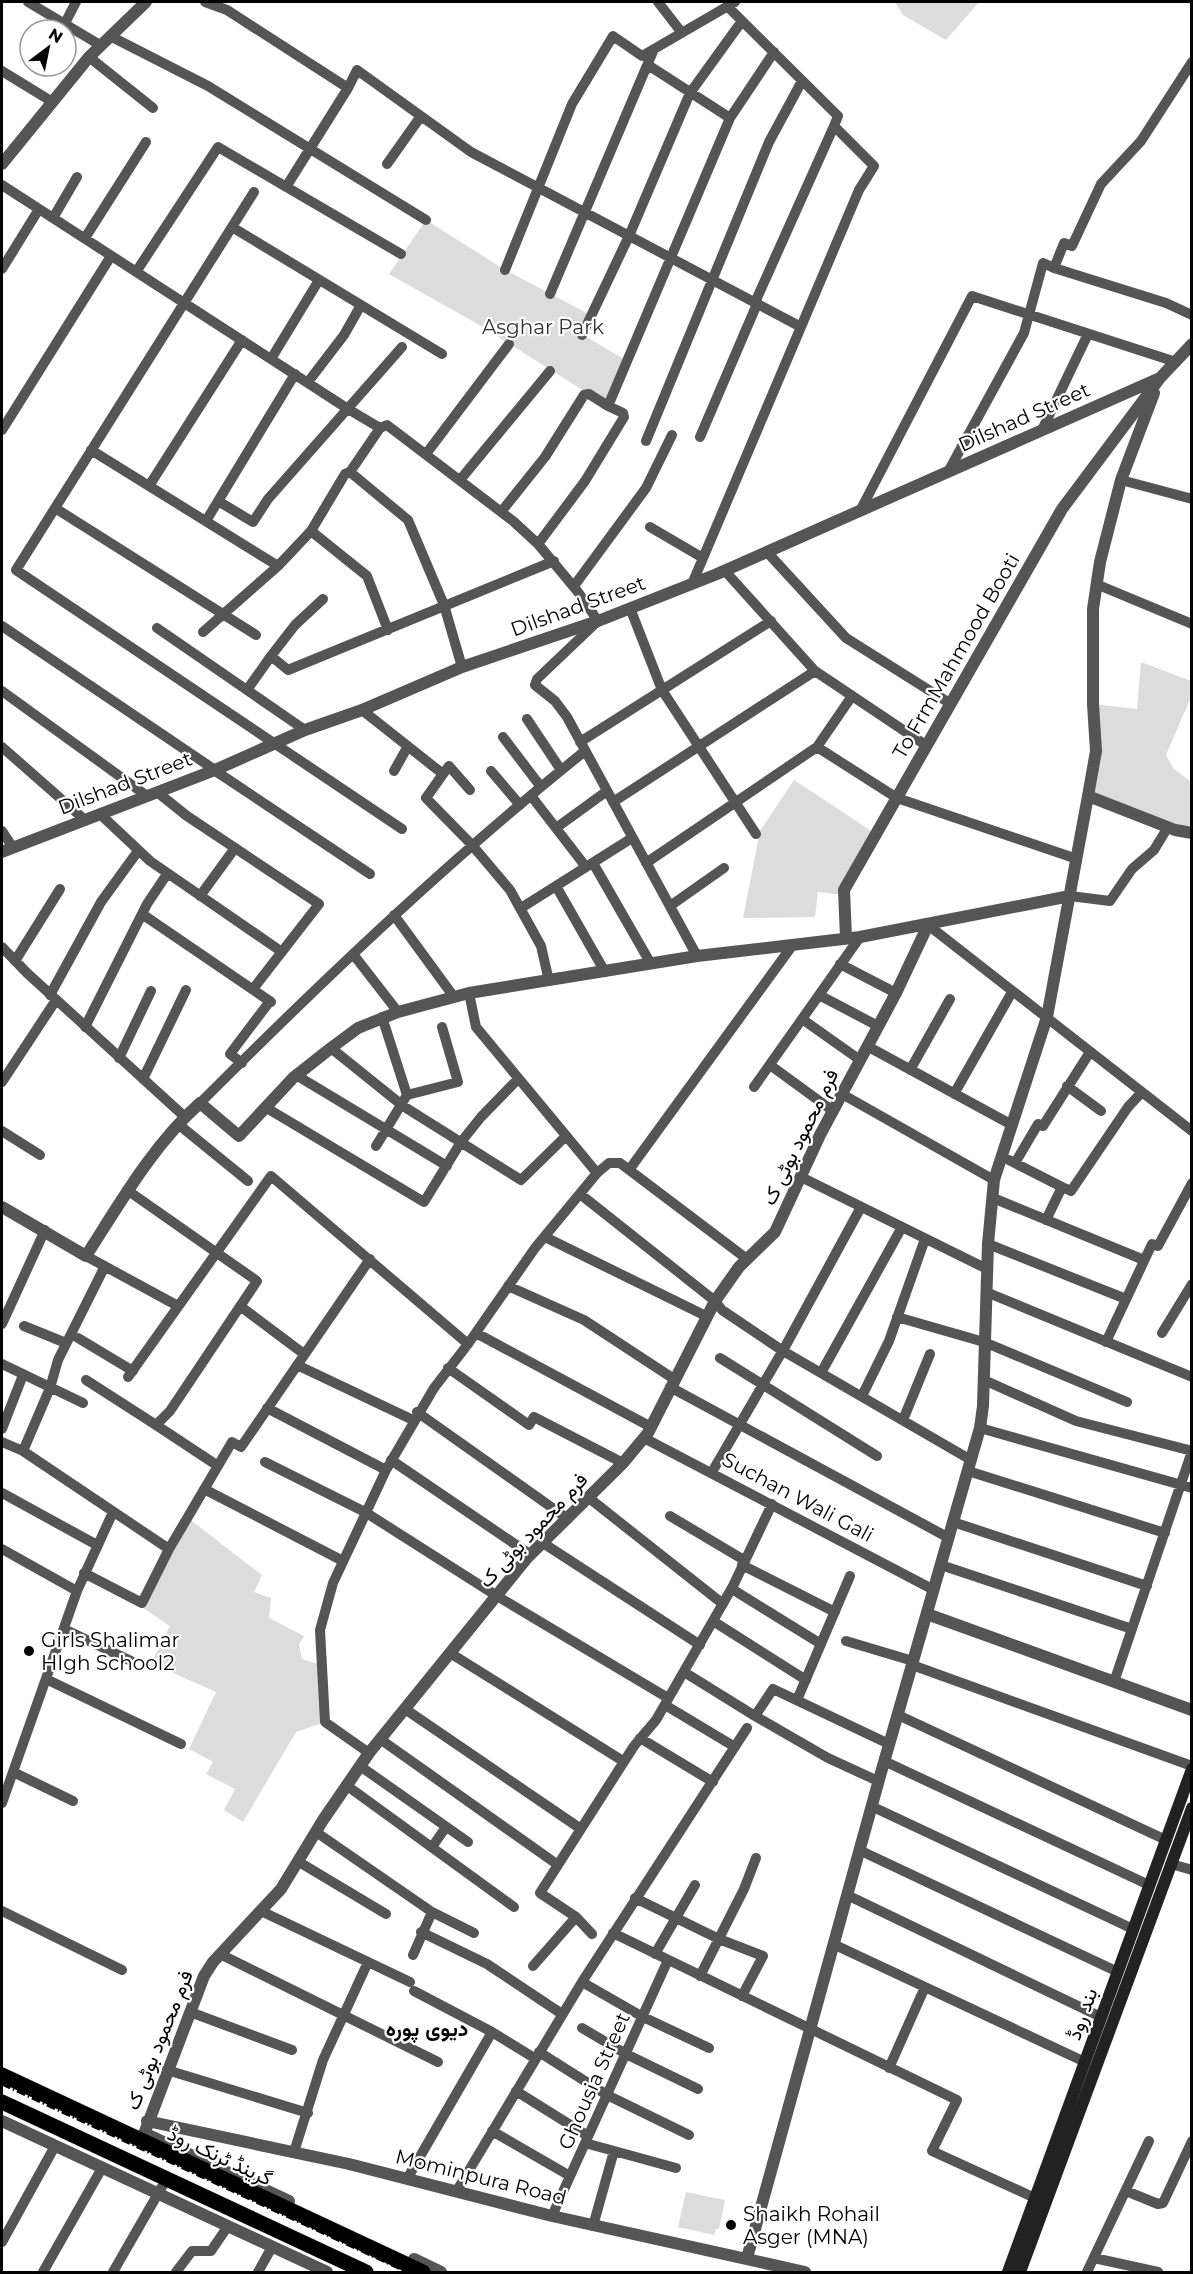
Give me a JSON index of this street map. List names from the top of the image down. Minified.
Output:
{"streets":{"main road":["بند روڈ","گرینڈ ٹرنک روڈ"],"street":["Dilshad Street","To FrmMahmood Booti","فرم محمود بوٹی ک","Suchan Wali Gali","Ghousia Street","Mominpura Road"]},"crossings":[["Dilshad Street","To FrmMahmood Booti"],["فرم محمود بوٹی ک","Suchan Wali Gali"],["فرم محمود بوٹی ک","گرینڈ ٹرنک روڈ"],["فرم محمود بوٹی ک","Mominpura Road"],["Ghousia Street","Mominpura Road"],["گرینڈ ٹرنک روڈ","Mominpura Road"]],"districts":["دیوی پورہ"],"parks":["Asghar Park"],"places":["Girls Shalimar HIgh School2","Shaikh Rohail Asger (MNA)"],"north":"top right"}
